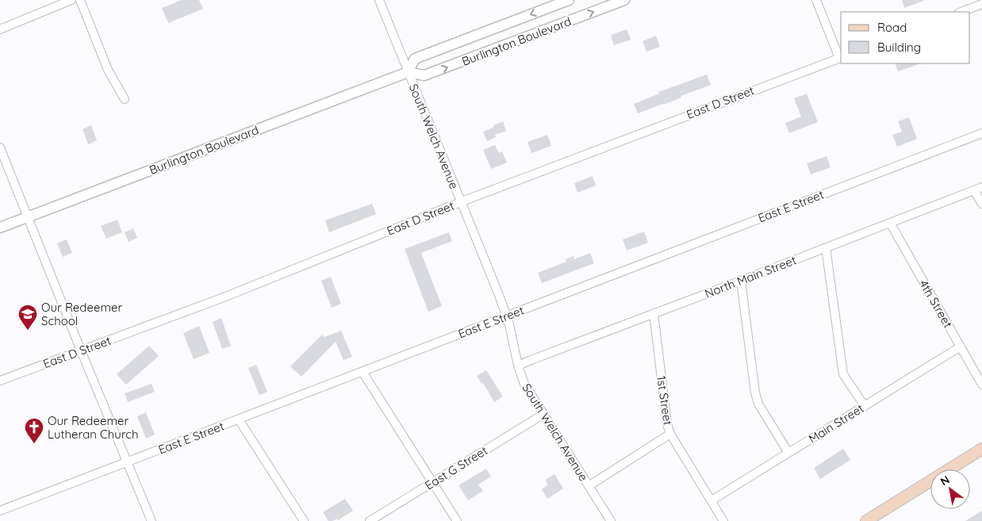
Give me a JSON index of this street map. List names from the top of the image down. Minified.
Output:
{"streets":{"street":["Burlington Boulevard","East D Street","South Welch Avenue","East E Street","North Main Street","4th Street","1st Street","Main Street","East G Street"]},"crossings":[["Burlington Boulevard","South Welch Avenue"],["East D Street","South Welch Avenue"],["South Welch Avenue","East E Street"],["South Welch Avenue","North Main Street"],["South Welch Avenue","East G Street"],["North Main Street","4th Street"],["North Main Street","1st Street"],["4th Street","Main Street"],["1st Street","Main Street"]],"places":{"school or university":["Our Redeemer School"],"church":["Our Redeemer Lutheran Church"]},"legend":["Road","Building"],"north":"top left"}
